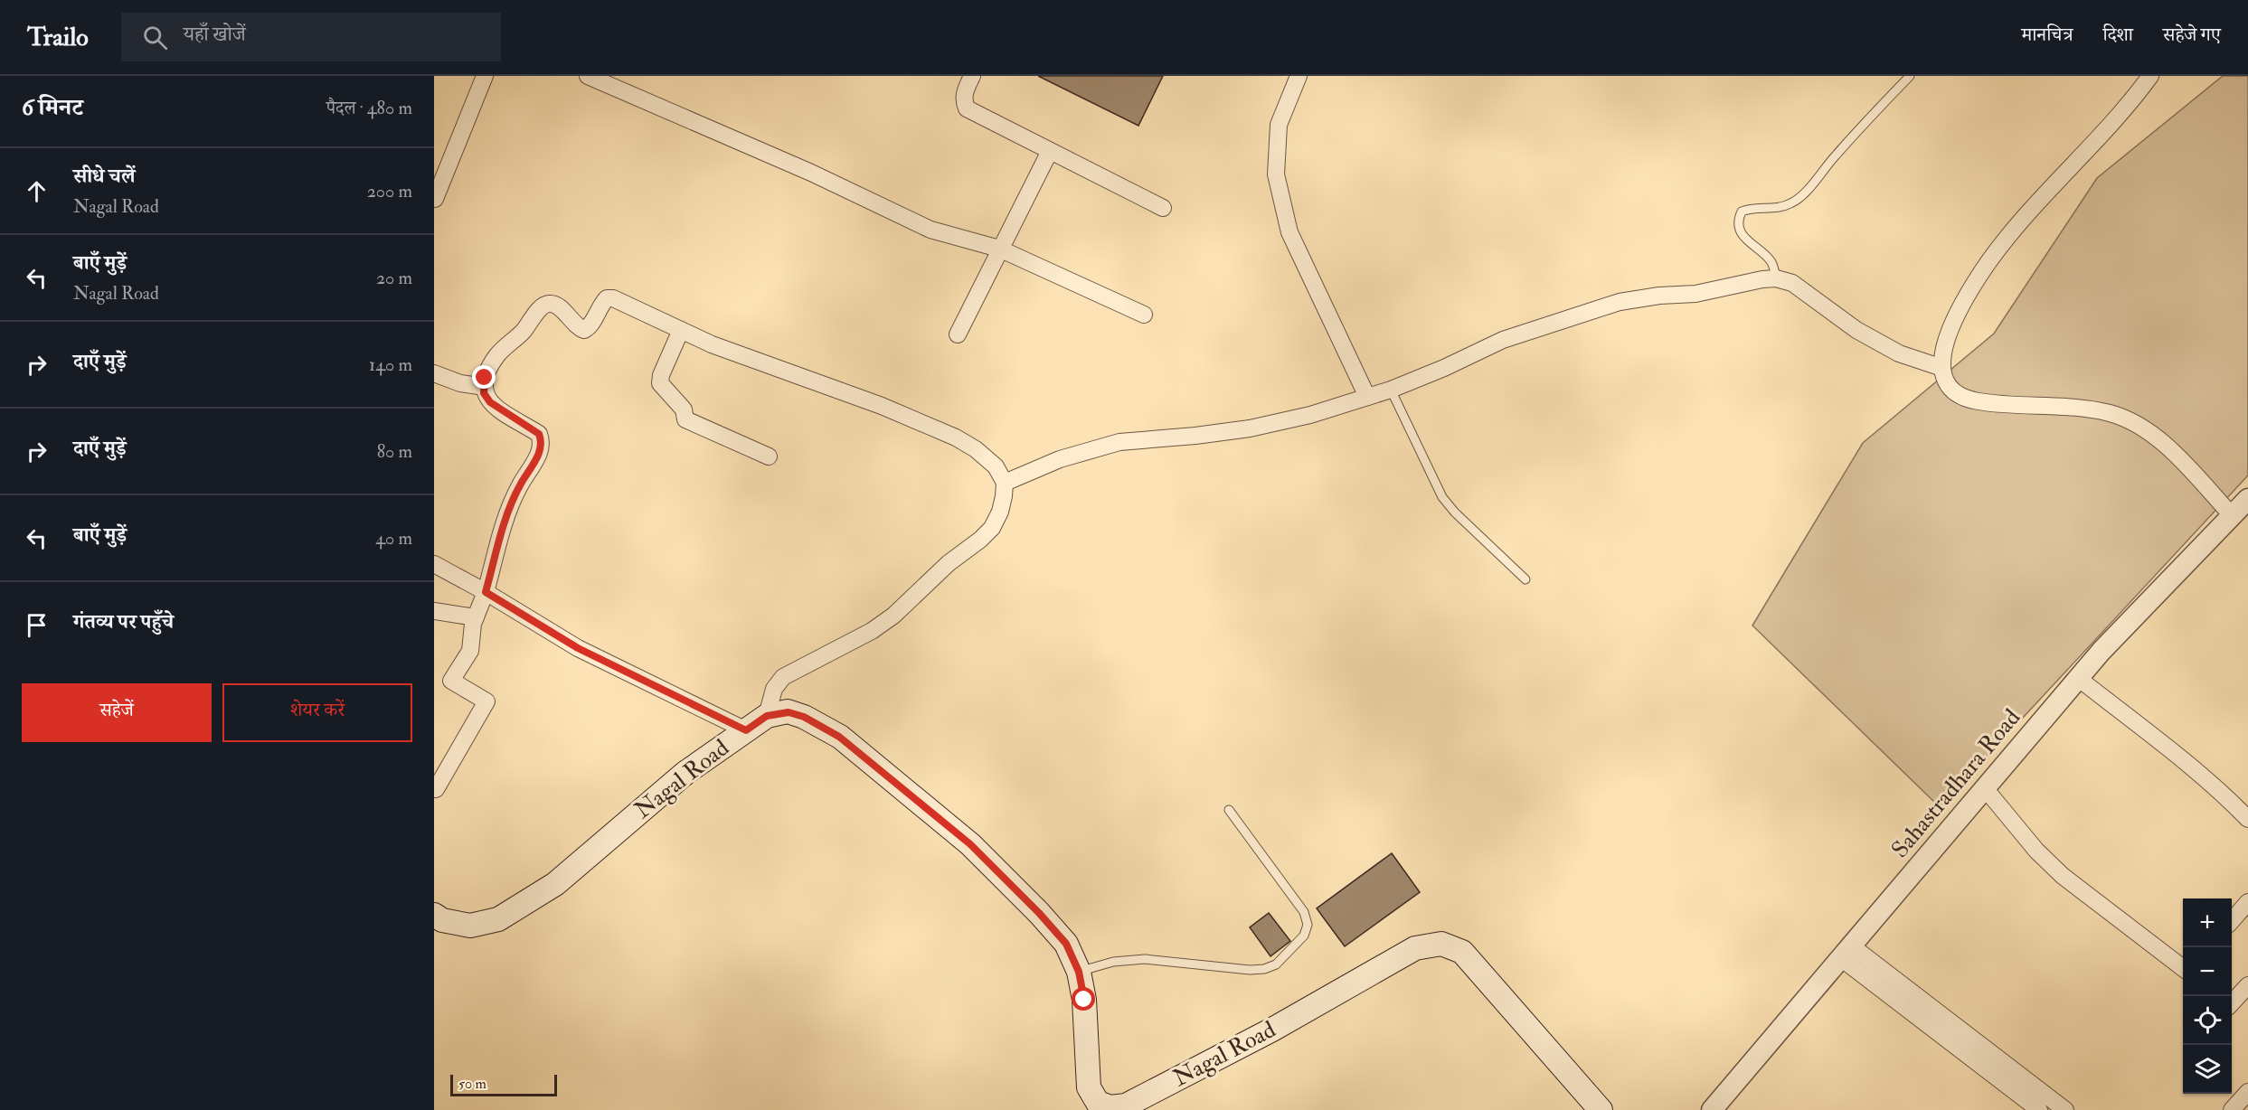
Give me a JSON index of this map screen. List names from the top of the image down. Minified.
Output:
{"streets":{"main road":["Nagal Road"],"street":["Sahastradhara Road"]},"scale_bar":"50 m","page":{"header":"Trailo","search":"यहाँ खोजें","nav":["मानचित्र","दिशा","सहेजे गए"],"heading":["6 मिनट","पैदल · 480 m"],"list":[["सीधे चलें","Nagal Road","200 m"],["बाएँ मुड़ें","Nagal Road","20 m"],["दाएँ मुड़ें","140 m"],["दाएँ मुड़ें","80 m"],["बाएँ मुड़ें","40 m"],"गंतव्य पर पहुँचे"],"buttons":["सहेजें","शेयर करें"],"map_buttons":["+","−"],"scale":"50 m"}}
